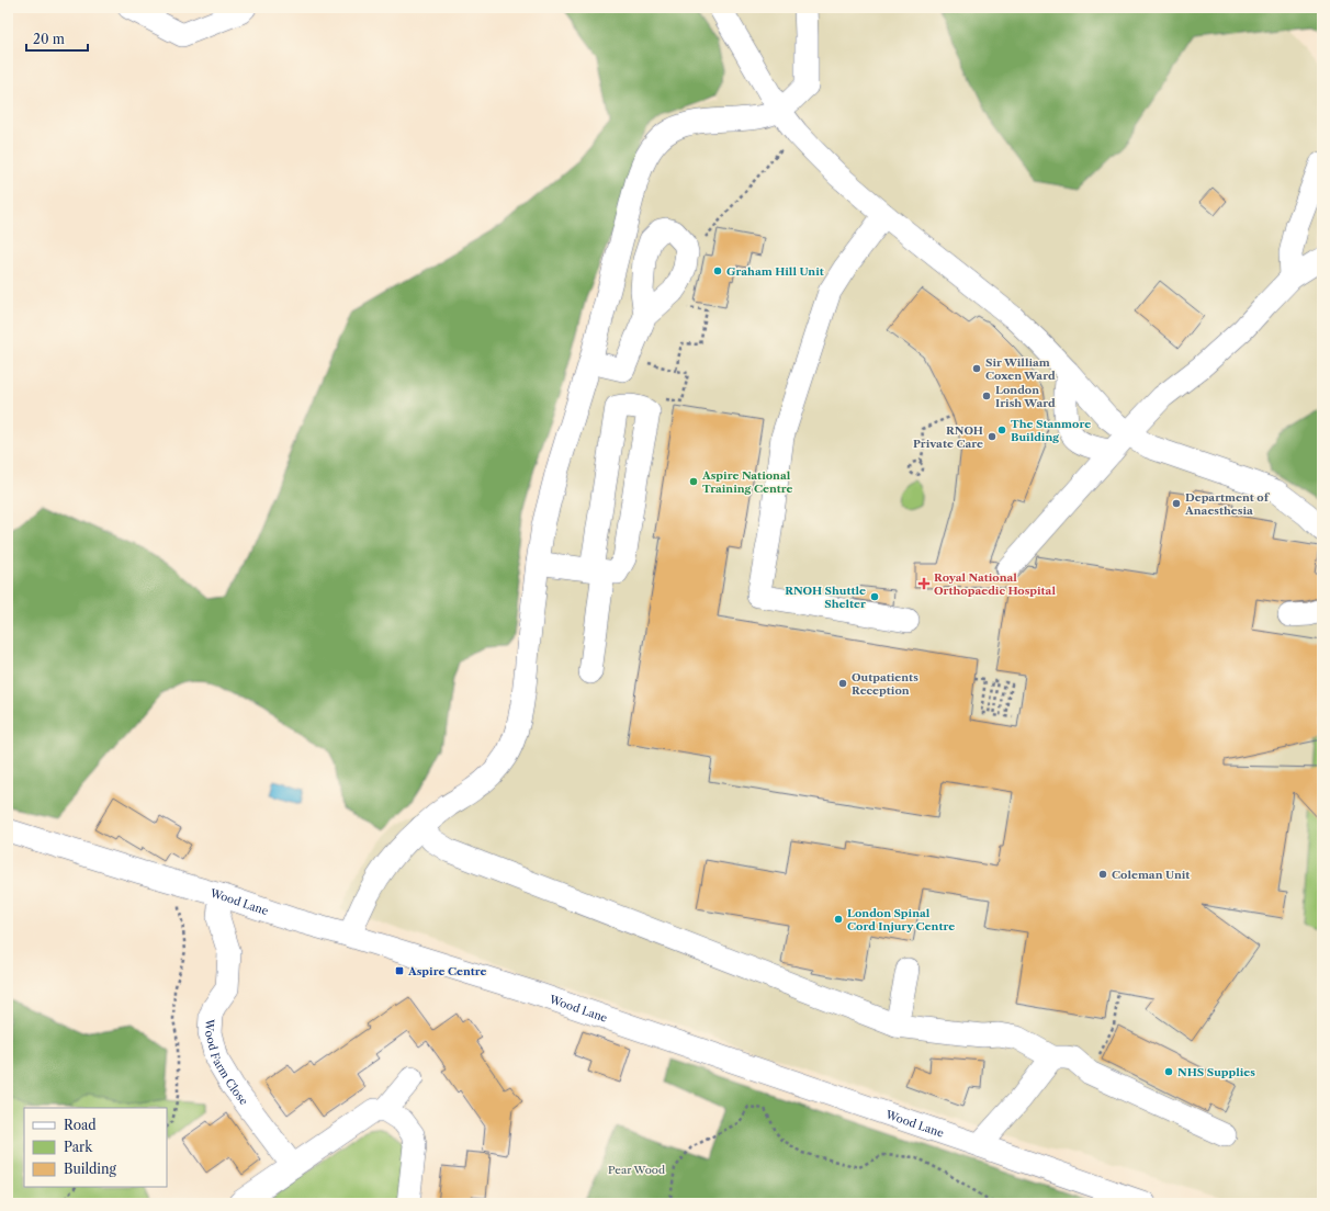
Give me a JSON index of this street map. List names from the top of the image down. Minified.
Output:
{"streets":{"street":["Wood Lane","Wood Farm Close"]},"crossings":[["Wood Lane","Wood Farm Close"]],"parks":["Pear Wood"],"places":{"other":["Graham Hill Unit","Sir William Coxen Ward","London Irish Ward","The Stanmore Building","RNOH Private Care","Aspire National Training Centre","Department of Anaesthesia","RNOH Shuttle Shelter","Outpatients Reception","Coleman Unit","London Spinal Cord Injury Centre","NHS Supplies"],"health":["Royal National Orthopaedic Hospital"],"transit":["Aspire Centre"]},"legend":["Road","Park","Building"],"scale_bar":"20 m"}
